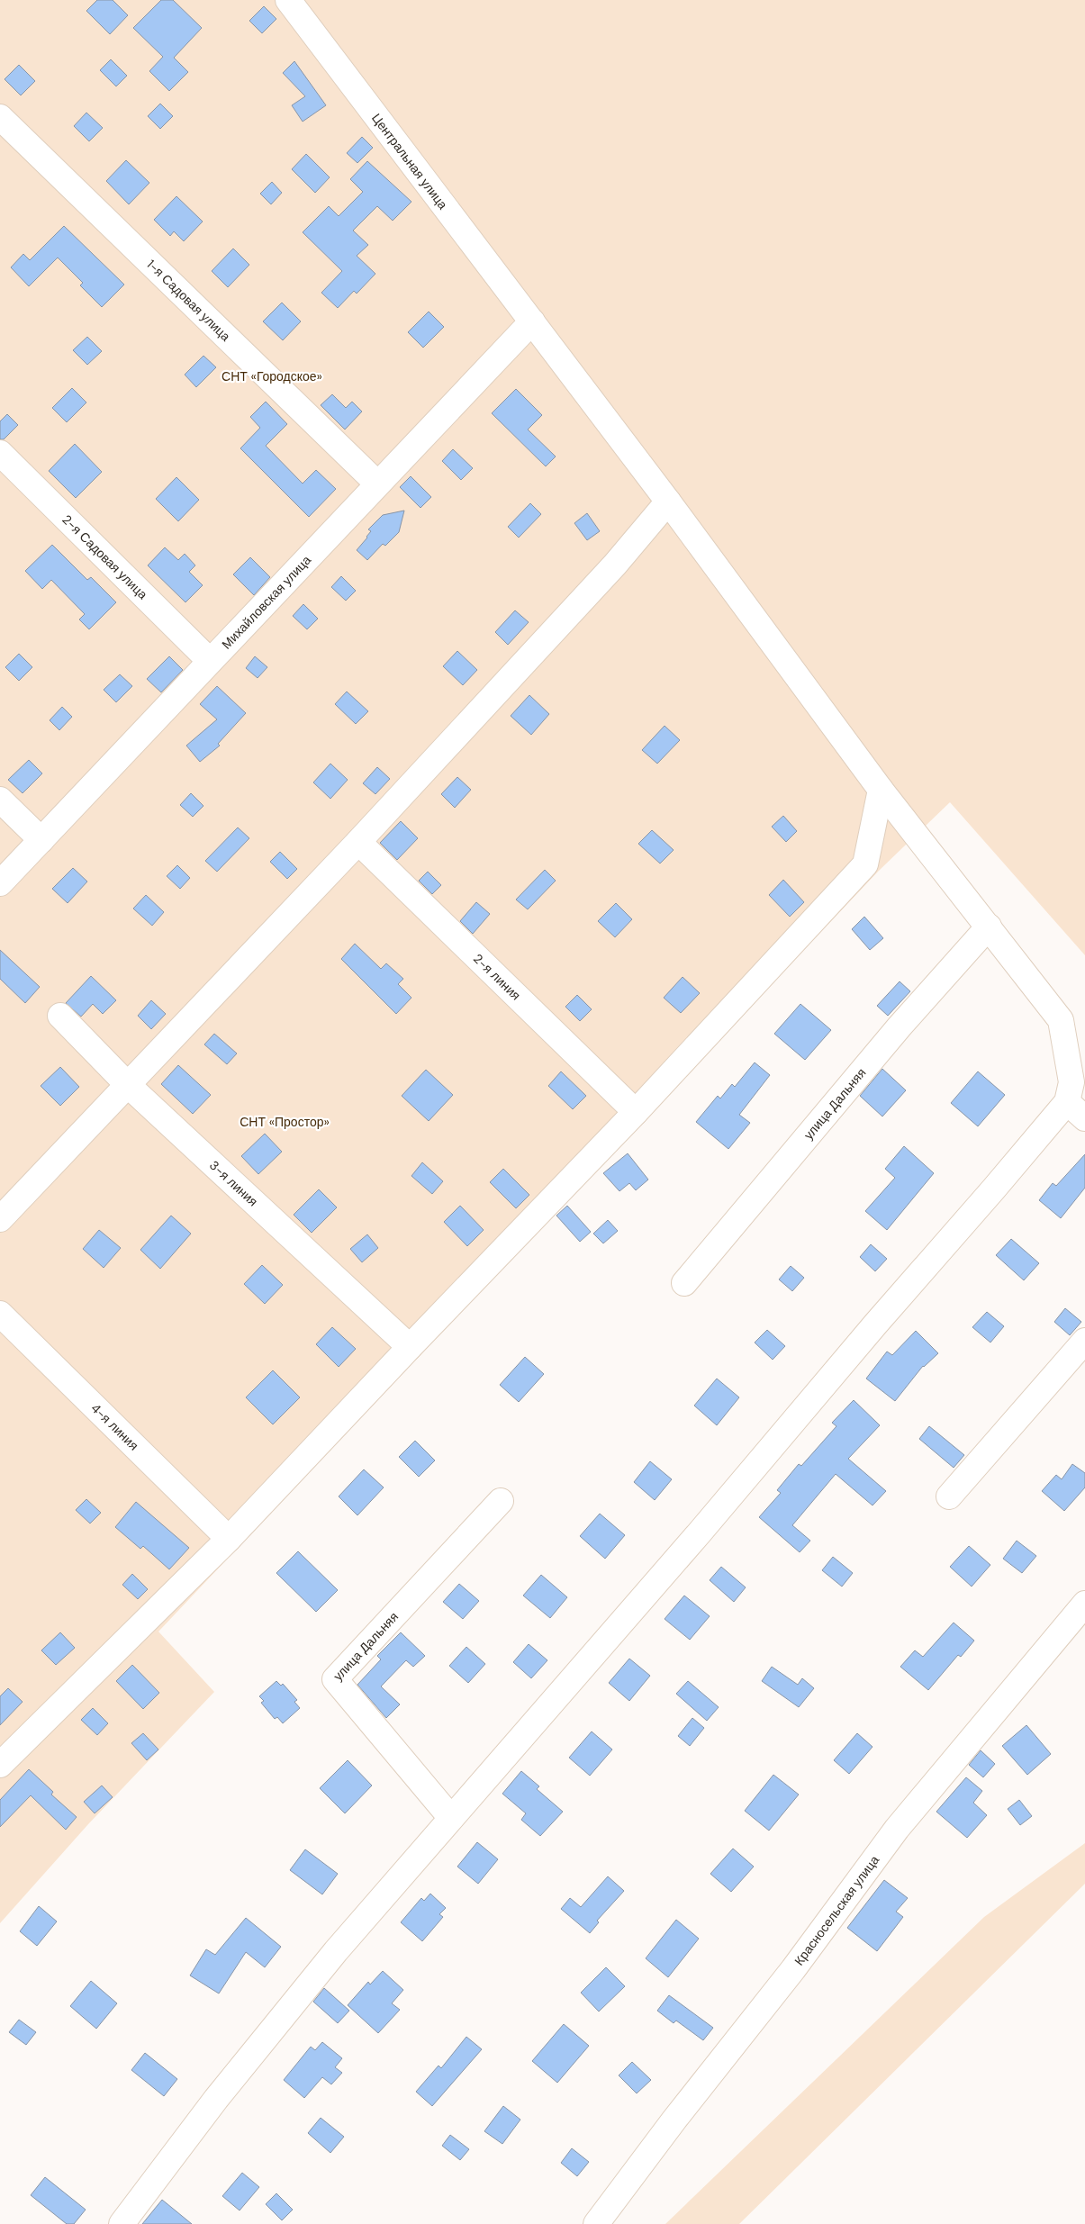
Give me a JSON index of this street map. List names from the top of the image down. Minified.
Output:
{"streets":{"street":["Центральная улица","1-я Садовая улица","2-я Садовая улица","Михайловская улица","2-я линия","улица Дальняя","3-я линия","4-я линия","Красносельская улица"]},"crossings":[["Центральная улица","Михайловская улица"],["Центральная улица","улица Дальняя"],["1-я Садовая улица","Михайловская улица"],["2-я Садовая улица","Михайловская улица"]],"parks":["СНТ «Городское»","СНТ «Простор»"]}
